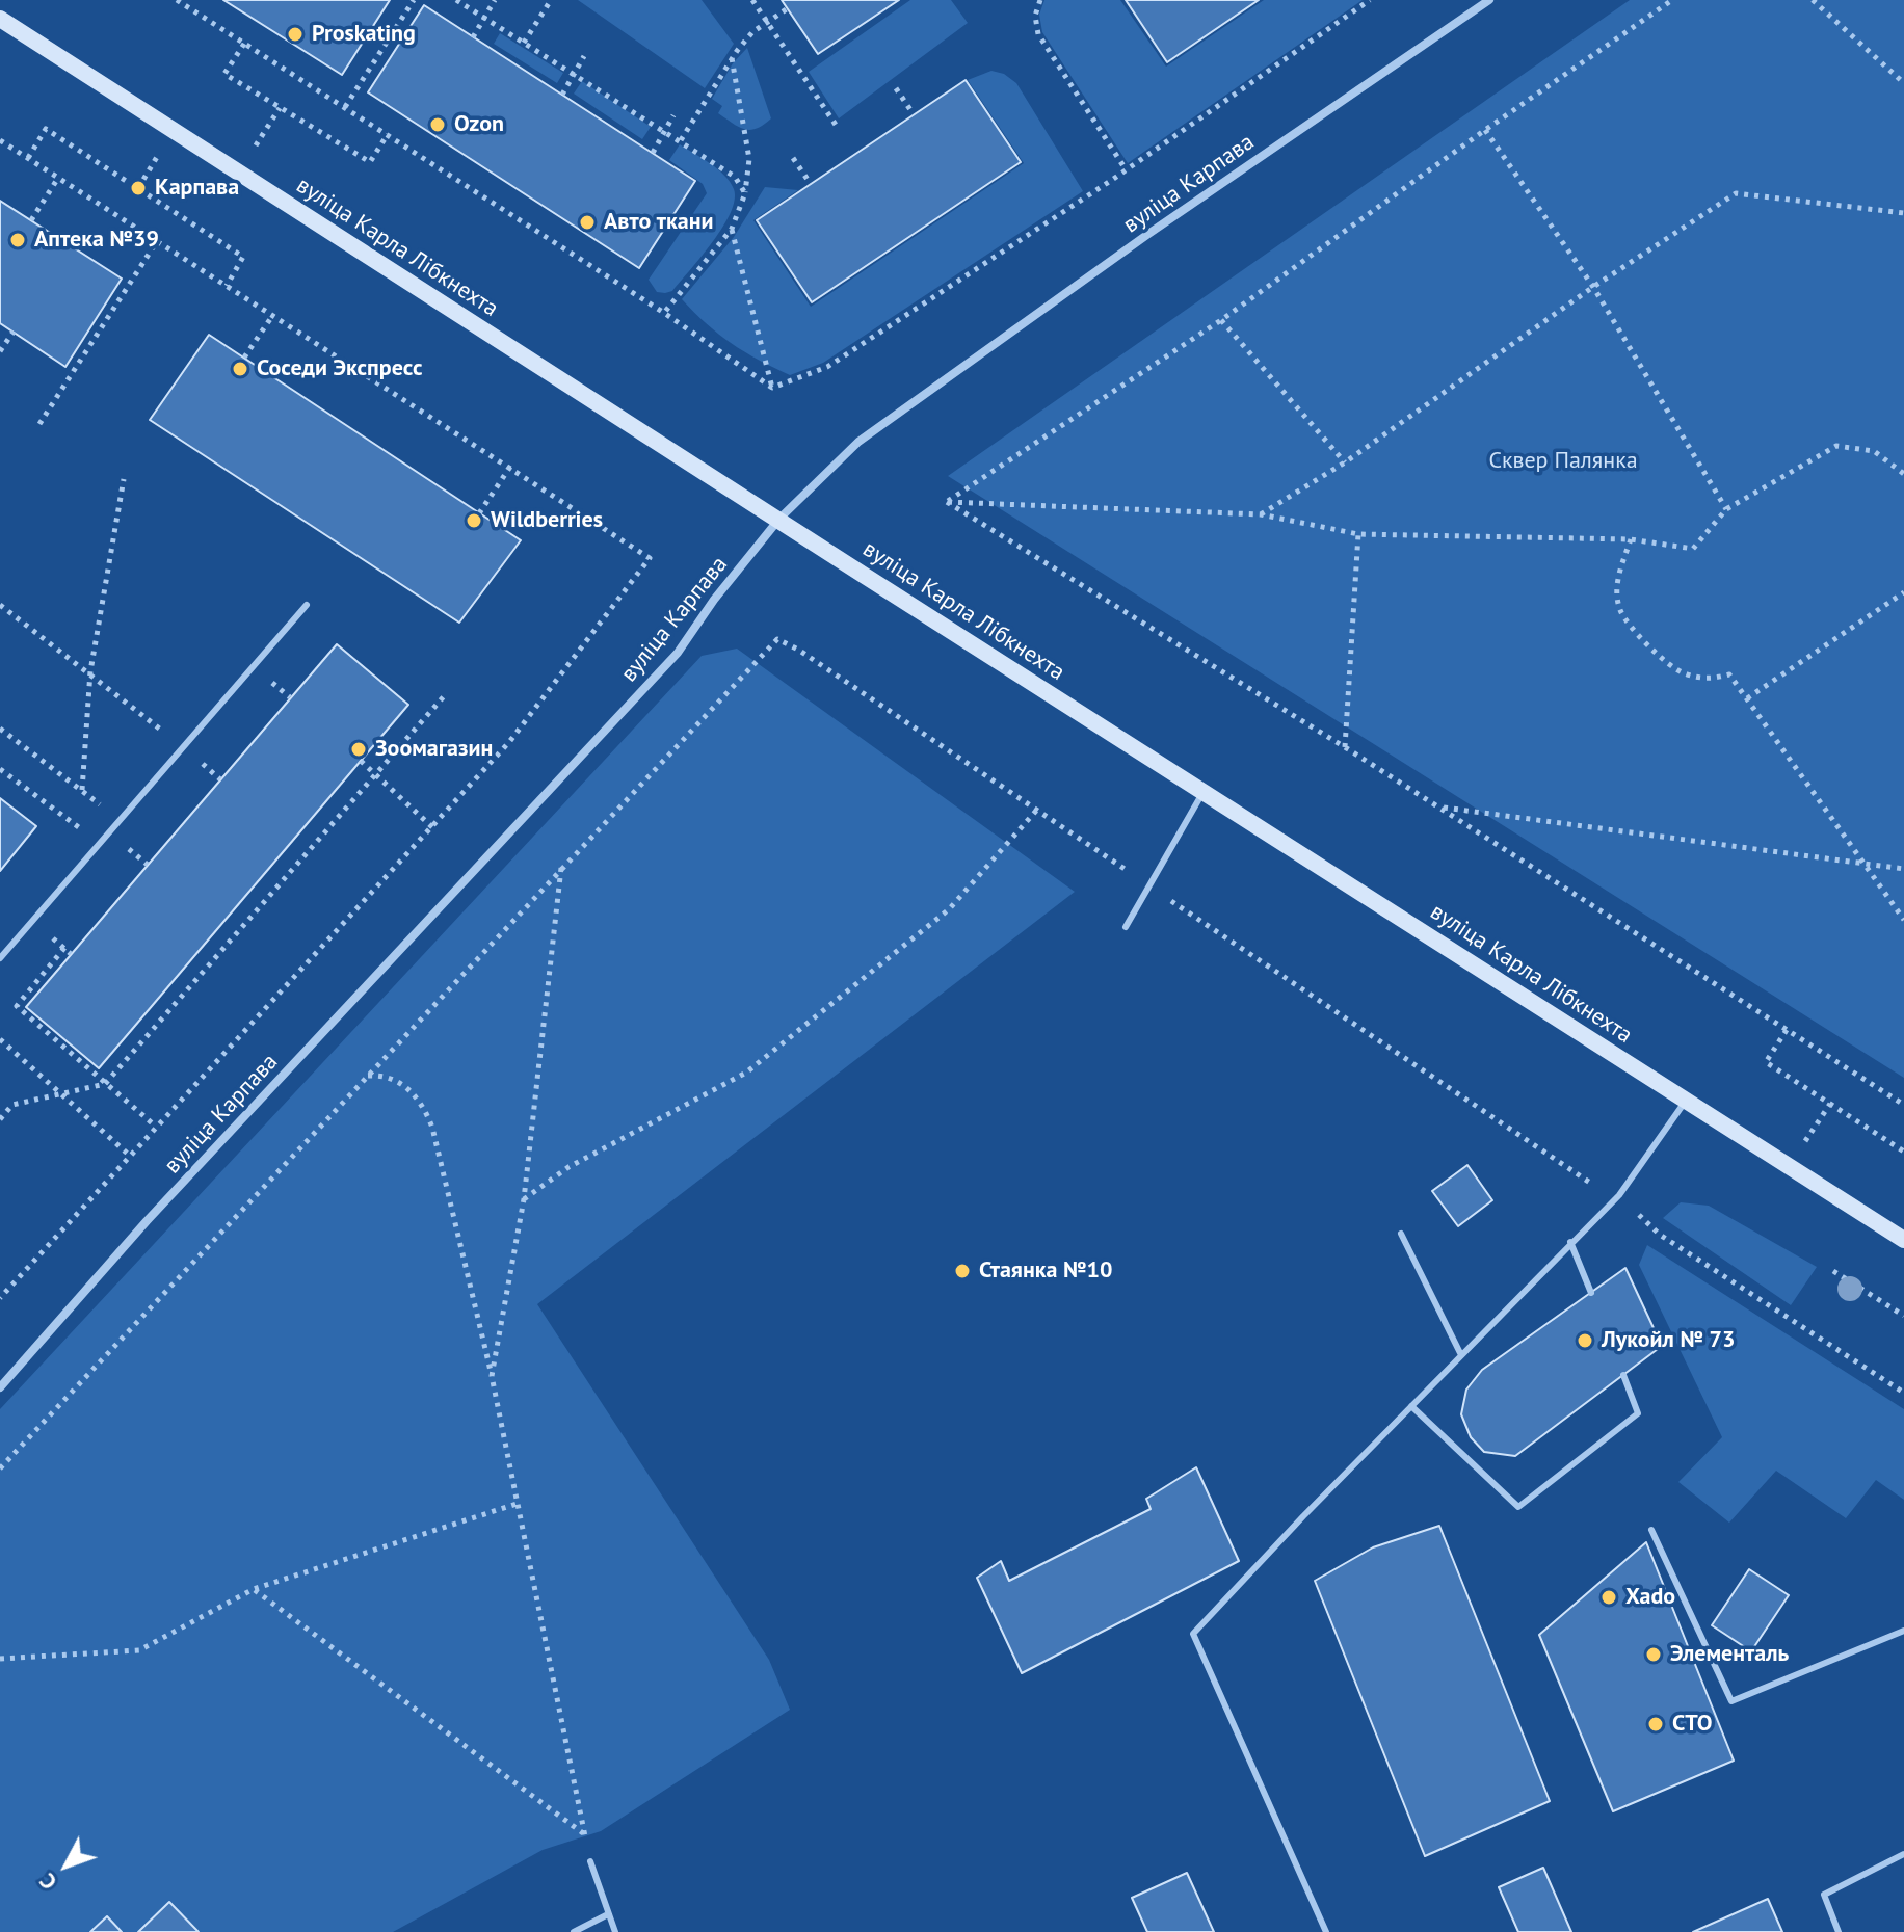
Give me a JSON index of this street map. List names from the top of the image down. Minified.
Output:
{"streets":{"main road":["вуліца Карла Лібкнехта"],"street":["вуліца Карпава"]},"crossings":[["вуліца Карпава","вуліца Карла Лібкнехта"]],"parks":["Сквер Палянка"],"places":["Proskating","Ozon","Карпава","Авто ткани","Аптека №39","Соседи Экспресс","Wildberries","Зоомагазин","Стаянка №10","Лукойл № 73","Xado","Элементаль","СТО"],"north":"bottom left"}
